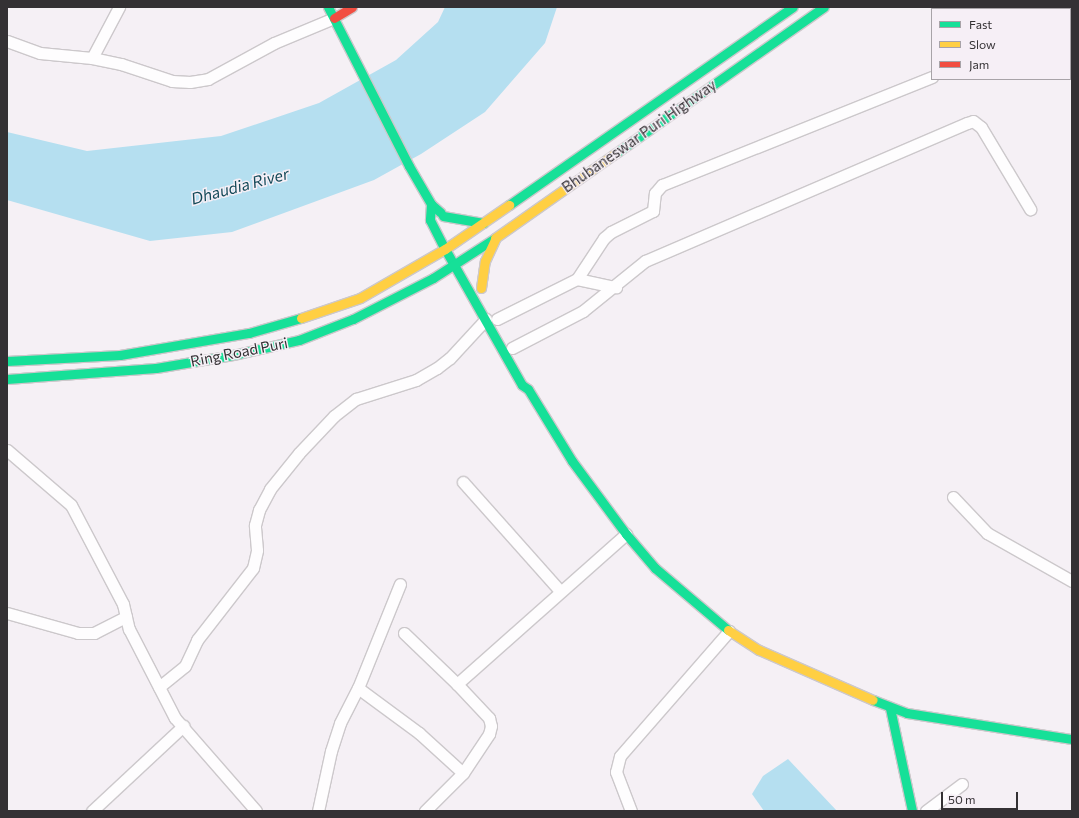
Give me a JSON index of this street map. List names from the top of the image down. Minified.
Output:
{"streets":{"main road":["Bhubaneswar Puri Highway","Ring Road Puri"]},"crossings":[["Bhubaneswar Puri Highway","Ring Road Puri"]],"water":["Dhaudia River"],"legend":["Fast","Slow","Jam"],"scale_bar":"50 m"}
